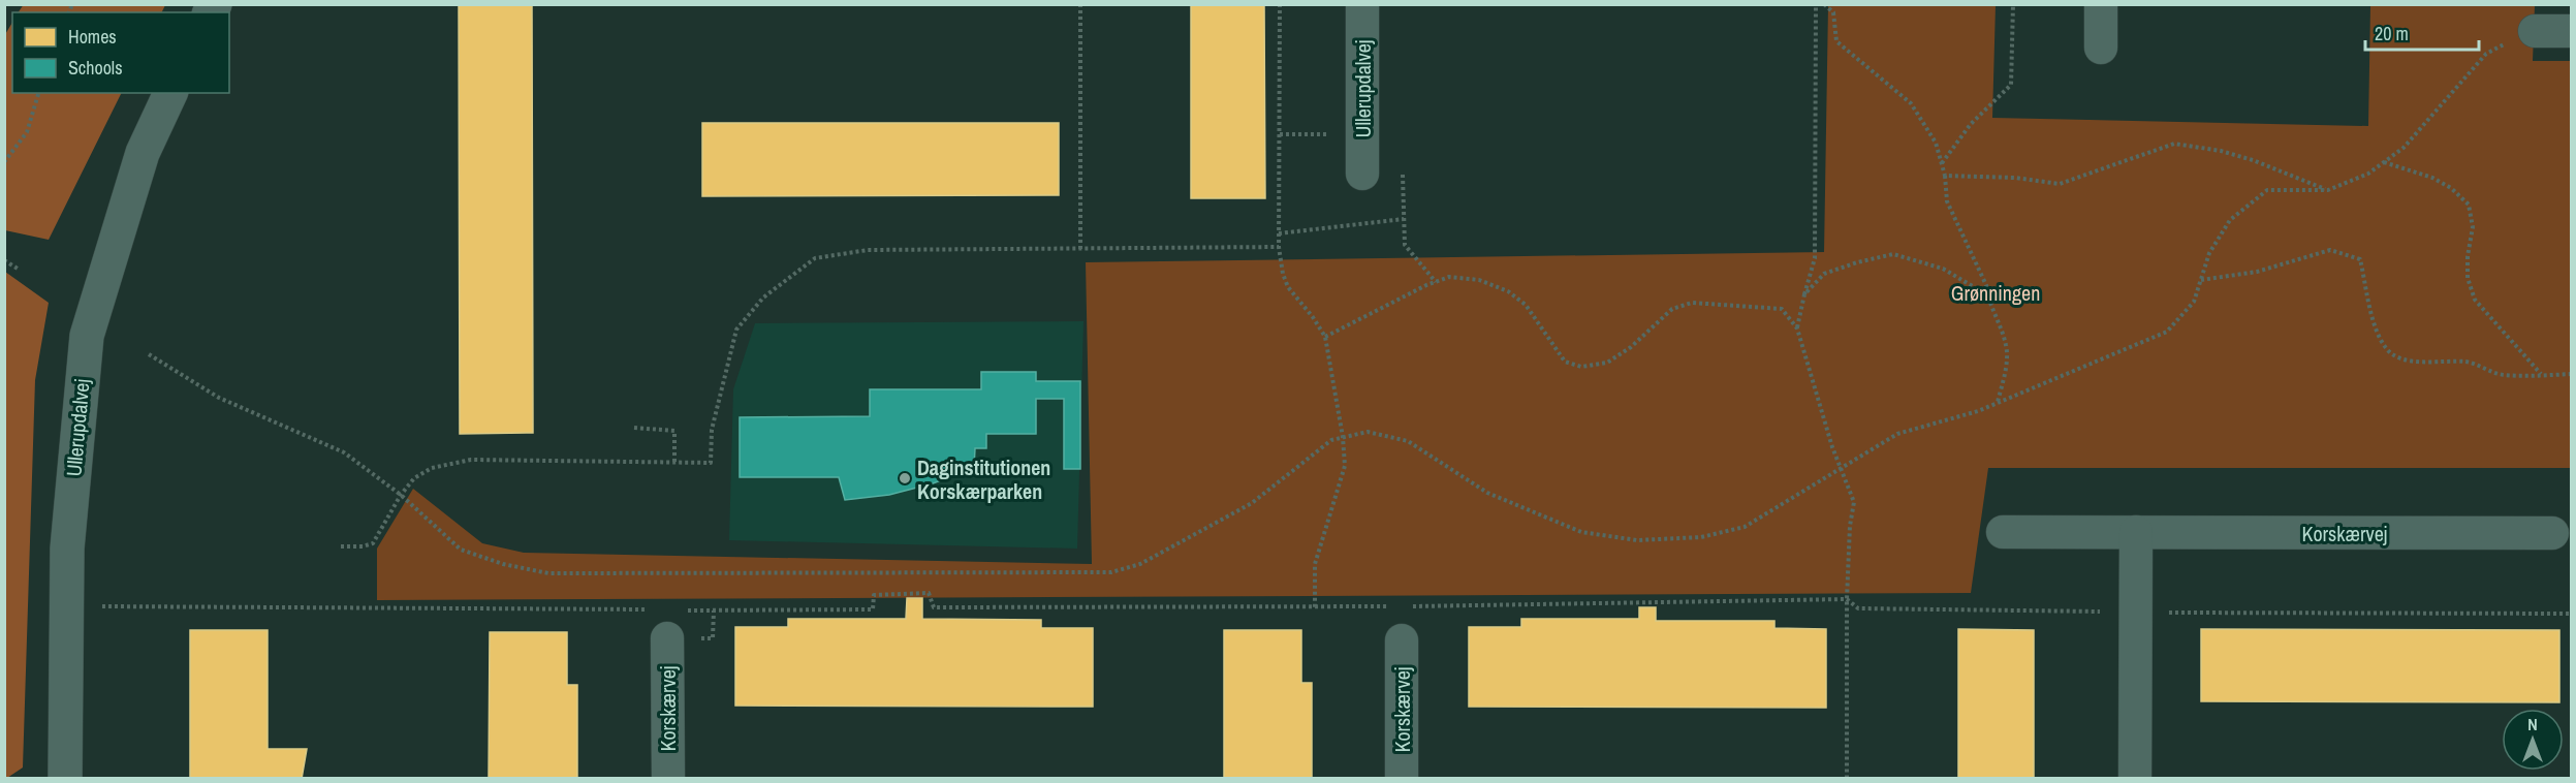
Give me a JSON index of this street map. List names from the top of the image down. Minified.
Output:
{"streets":{"street":["Ullerupdalvej","Korskærvej"]},"parks":["Grønningen"],"places":["Daginstitutionen Korskærparken"],"legend":["Homes","Schools"],"scale_bar":"20 m","north":"top"}
